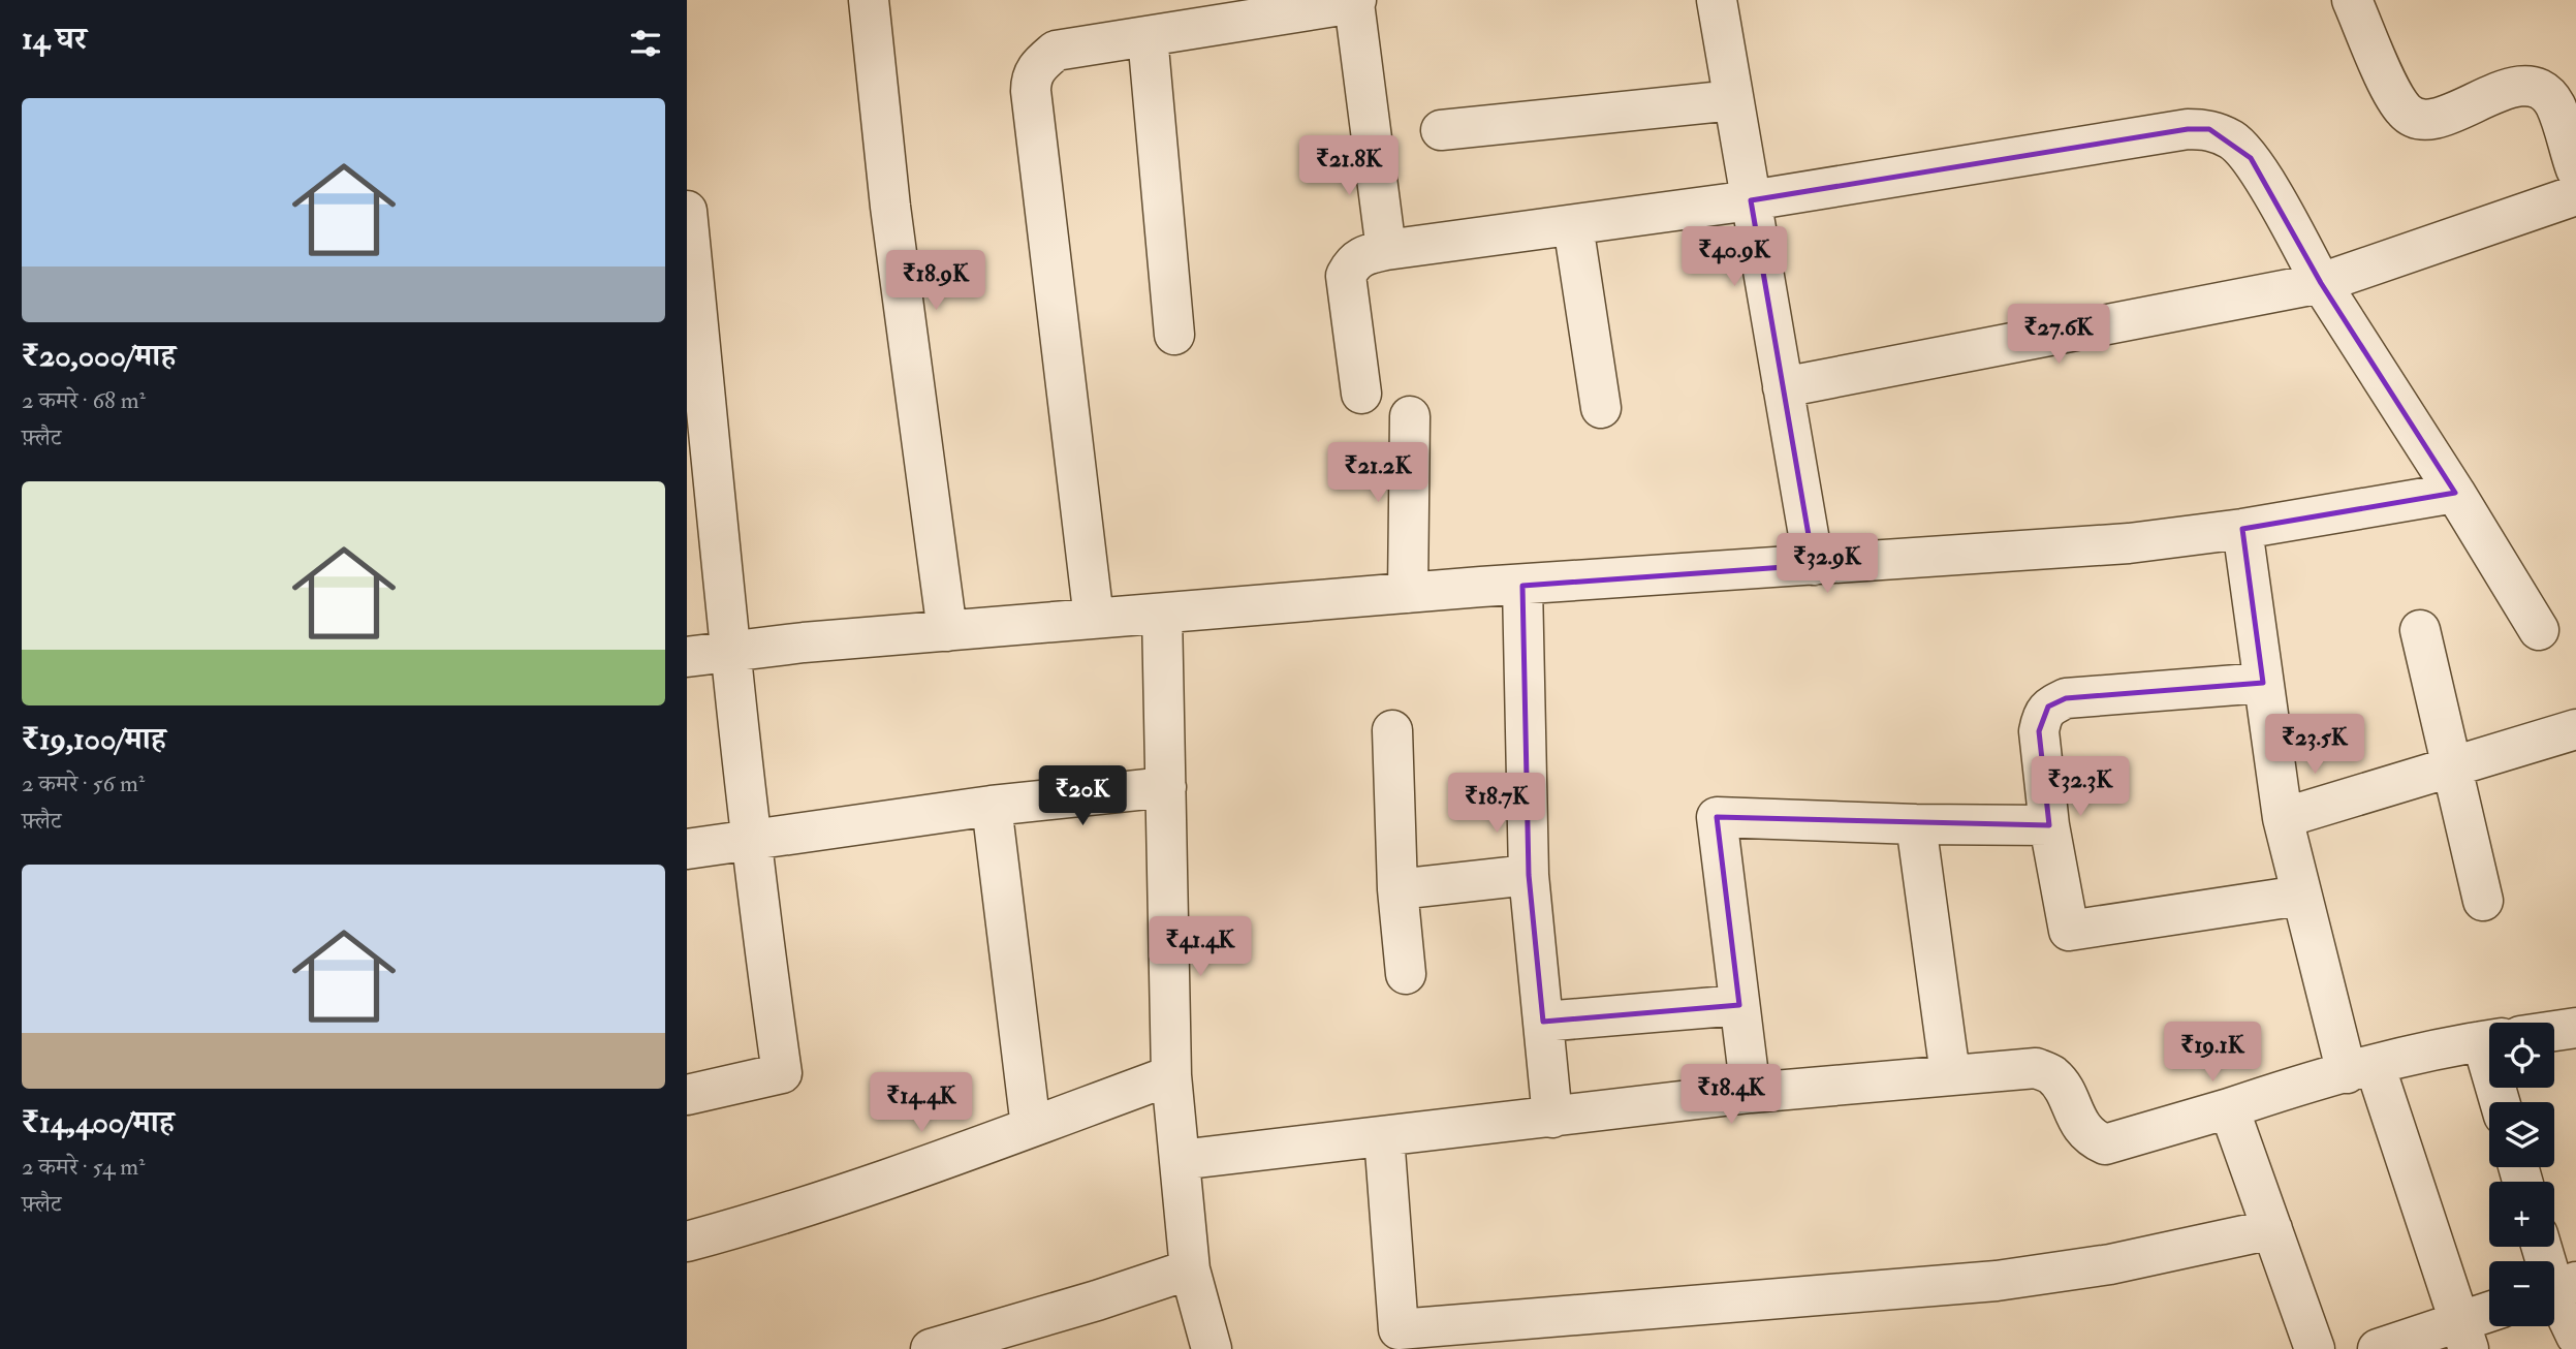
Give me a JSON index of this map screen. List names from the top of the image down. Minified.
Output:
{"page":{"heading":"14 घर","list":[{"name":"₹20,000/माह","note":"2 कमरे · 68 m² · फ़्लैट"},{"name":"₹19,100/माह","note":"2 कमरे · 56 m² · फ़्लैट"},{"name":"₹14,400/माह","note":"2 कमरे · 54 m² · फ़्लैट"}],"price":["₹21.8K","₹40.9K","₹18.9K","₹27.6K","₹21.2K","₹32.9K","₹23.5K","₹32.3K","₹20K","₹18.7K","₹41.4K","₹19.1K","₹18.4K","₹14.4K"],"map_buttons":["+","−"]}}
